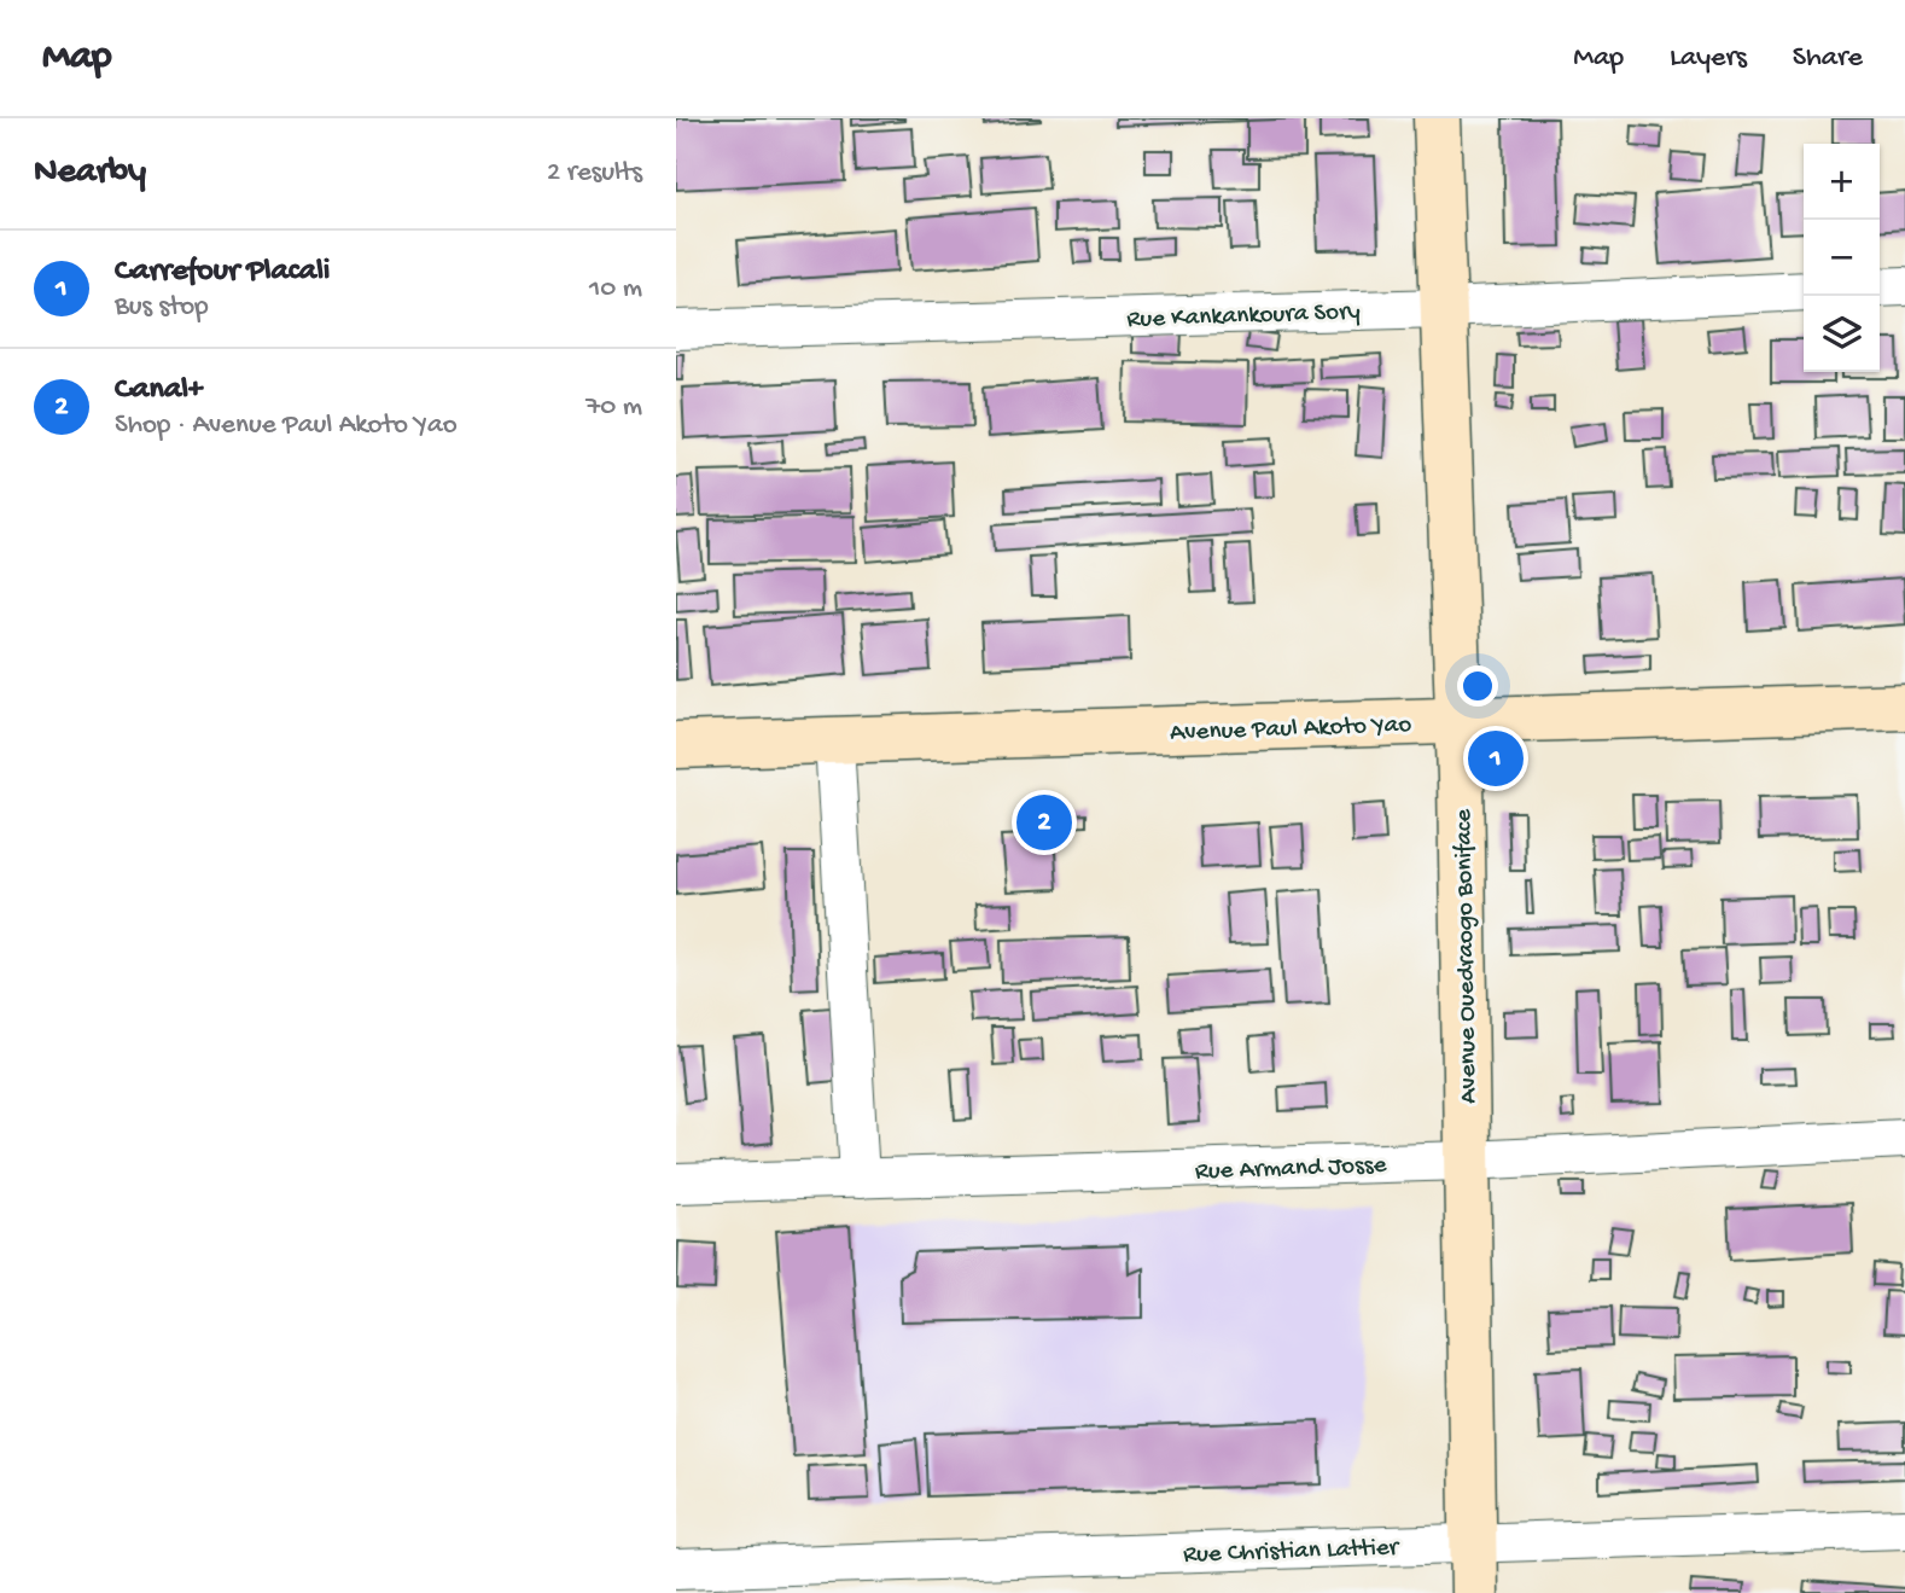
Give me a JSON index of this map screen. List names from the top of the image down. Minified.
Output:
{"streets":{"street":["Rue Kankankoura Sory","Avenue Paul Akoto Yao","Avenue Ouedraogo Boniface","Rue Armand Josse","Rue Christian Lattier"]},"crossings":[["Rue Kankankoura Sory","Avenue Ouedraogo Boniface"],["Avenue Paul Akoto Yao","Avenue Ouedraogo Boniface"],["Avenue Ouedraogo Boniface","Rue Armand Josse"],["Avenue Ouedraogo Boniface","Rue Christian Lattier"]],"page":{"header":"Map","nav":["Map","Layers","Share"],"heading":["Nearby","2 results"],"map_buttons":["+","−"],"list":[{"mark":"1","name":"Carrefour Placali","note":"Bus stop","value":"10 m"},{"mark":"2","name":"Canal+","note":"Shop · Avenue Paul Akoto Yao","value":"70 m"}],"pins":["1","2"]}}
